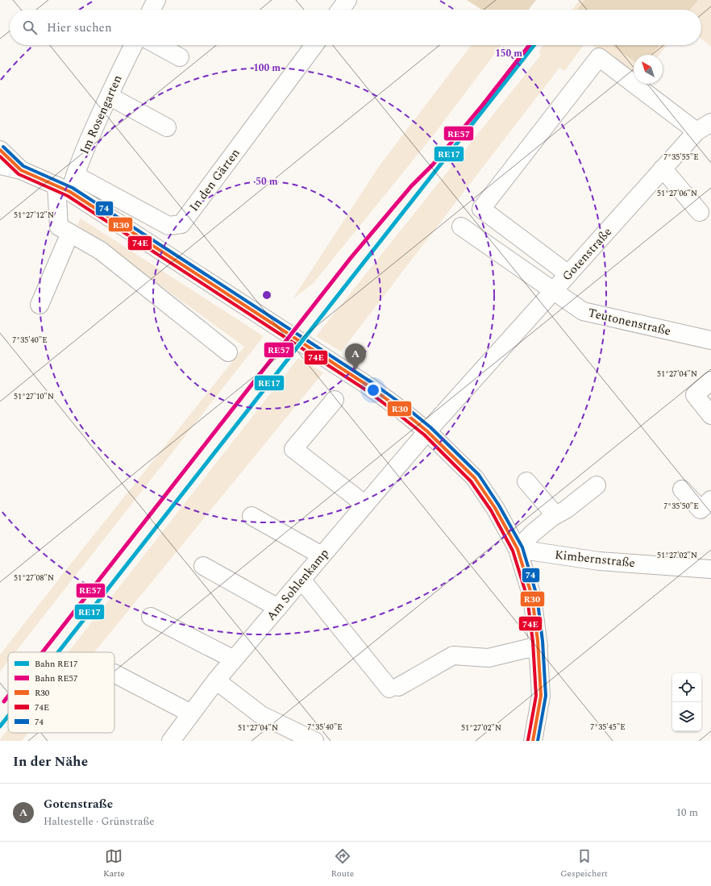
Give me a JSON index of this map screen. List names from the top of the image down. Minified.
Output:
{"streets":{"street":["Im Rosengarten","In den Gärten","Gotenstraße","Teutonenstraße","Kimbernstraße","Am Sohlenkamp"]},"crossings":[["Im Rosengarten","In den Gärten"],["Gotenstraße","Teutonenstraße"],["Gotenstraße","Am Sohlenkamp"]],"lines":["rail line RE17","rail line RE57","transit line 74","transit line R30","transit line 74E"],"legend":["Bahn RE17","Bahn RE57","R30","74E","74"],"north":"top left","page":{"search":"Hier suchen","pins":"A","heading":"In der Nähe","list":[{"mark":"A","name":"Gotenstraße","note":"Haltestelle · Grünstraße","value":"10 m"}],"nav":["Karte","Route","Gespeichert"]},"coordinates":["7°35'55\"E","51°27'06\"N","51°27'12\"N","7°35'40\"E","51°27'04\"N","51°27'10\"N","7°35'50\"E","51°27'02\"N","51°27'08\"N","7°35'45\"E"],"rings":["150 m","100 m","50 m"]}
